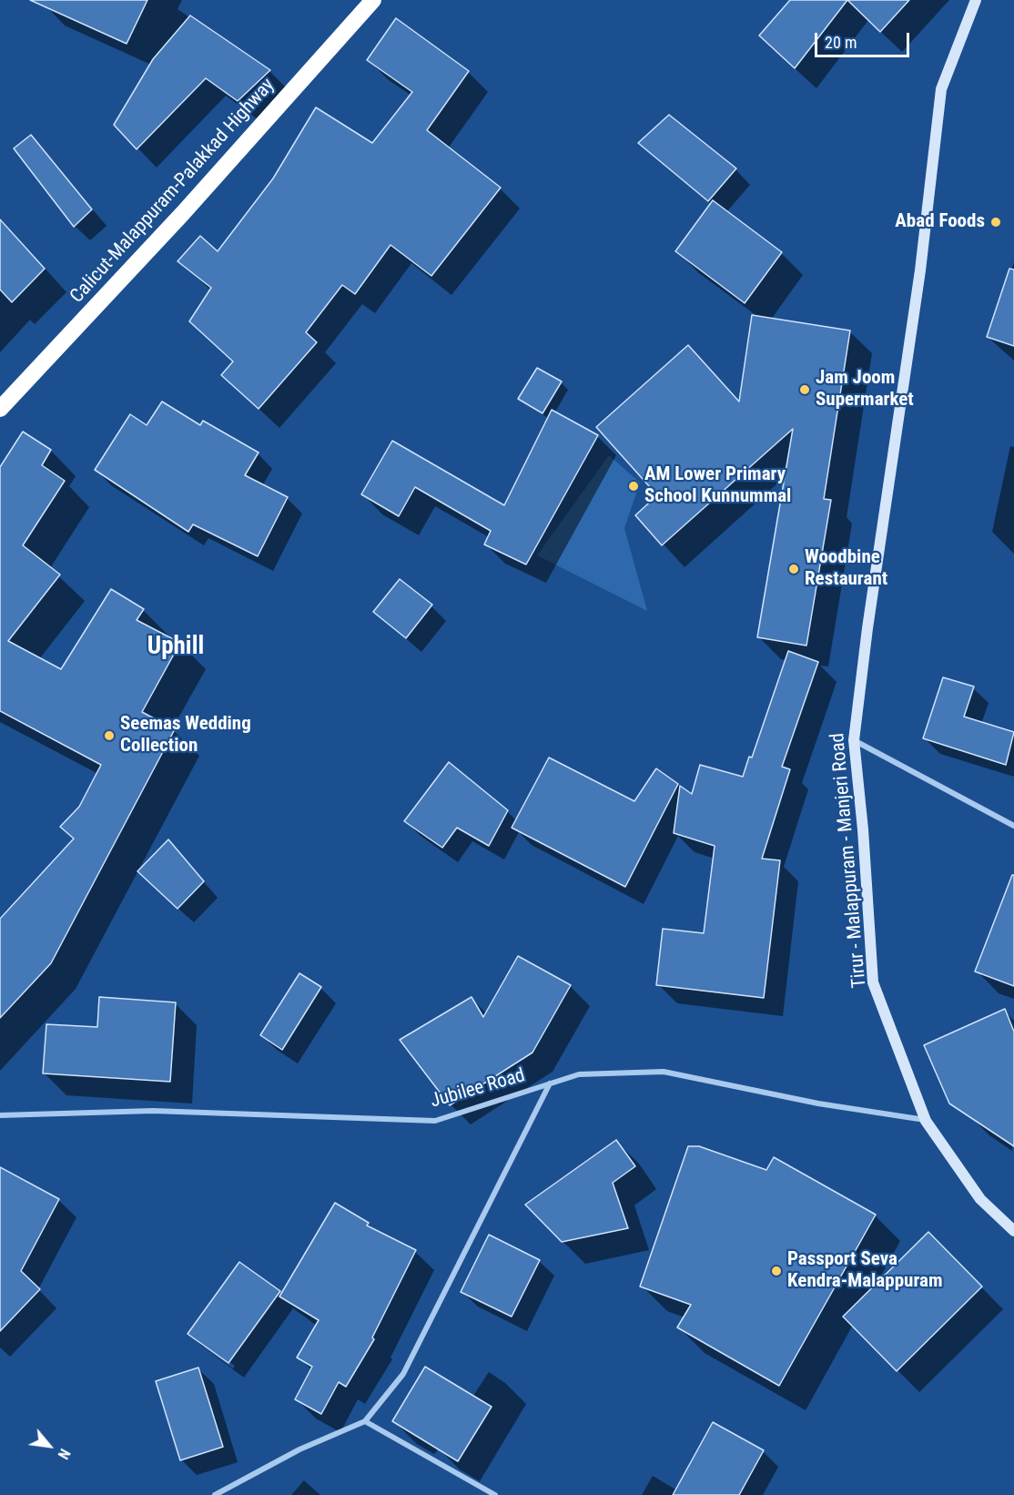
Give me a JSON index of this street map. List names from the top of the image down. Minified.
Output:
{"streets":{"highway":["Calicut-Malappuram-Palakkad Highway"],"main road":["Tirur - Malappuram - Manjeri Road"],"street":["Jubilee Road"]},"crossings":[["Tirur - Malappuram - Manjeri Road","Jubilee Road"]],"districts":["Uphill"],"places":["Abad Foods","Jam Joom Supermarket","AM Lower Primary School Kunnummal","Woodbine Restaurant","Seemas Wedding Collection","Passport Seva Kendra-Malappuram"],"scale_bar":"20 m","north":"bottom right"}
